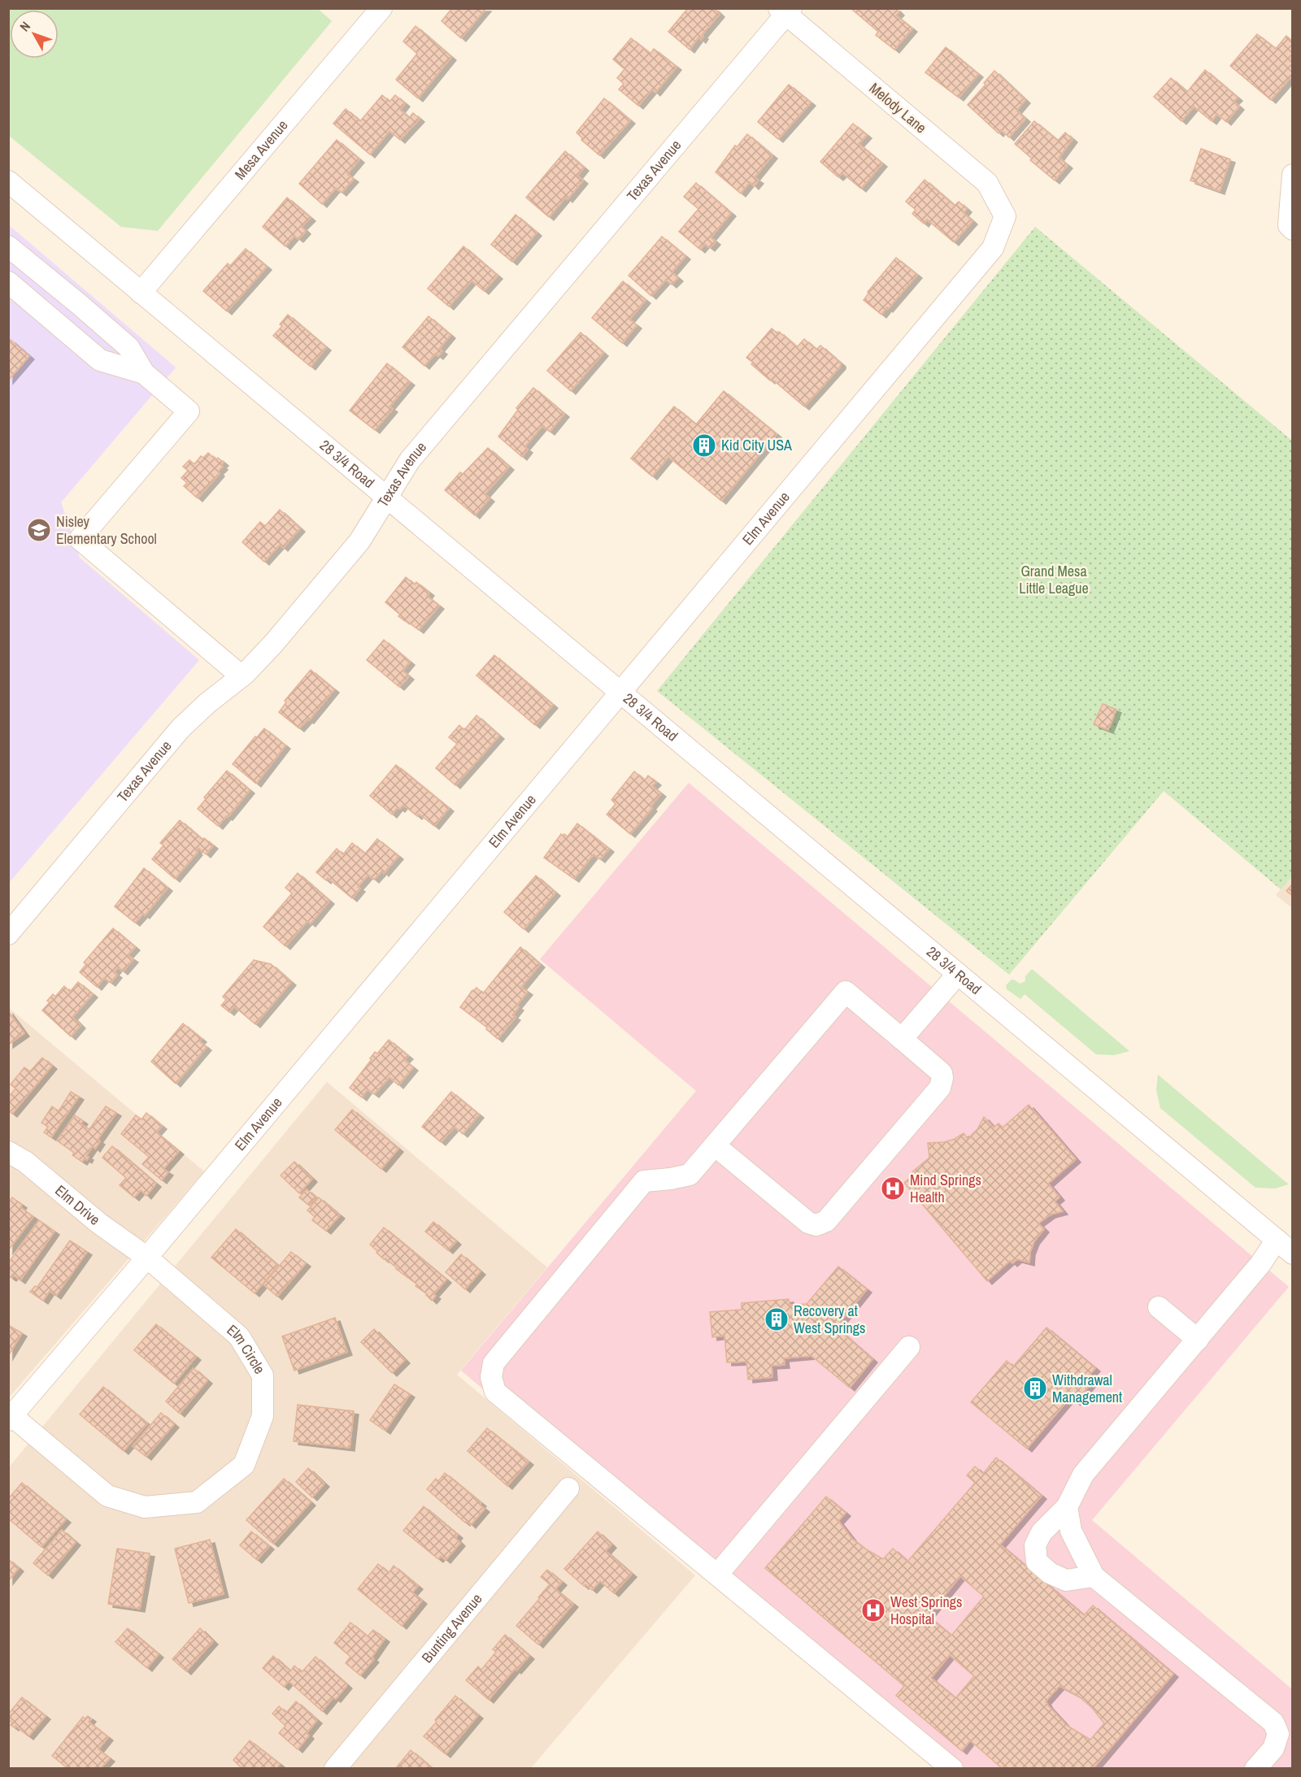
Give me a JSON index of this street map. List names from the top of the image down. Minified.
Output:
{"streets":{"street":["Melody Lane","Mesa Avenue","Texas Avenue","28 3/4 Road","Elm Avenue","Elm Drive","Elm Circle","Bunting Avenue"]},"crossings":[["Melody Lane","Texas Avenue"],["Melody Lane","Elm Avenue"],["Mesa Avenue","28 3/4 Road"],["Texas Avenue","28 3/4 Road"],["28 3/4 Road","Elm Avenue"],["Elm Avenue","Elm Drive"],["Elm Avenue","Elm Circle"],["Elm Drive","Elm Circle"]],"parks":["Grand Mesa Little League"],"places":{"building":["Kid City USA","Recovery at West Springs","Withdrawal Management"],"school or university":["Nisley Elementary School"],"hospital":["Mind Springs Health","West Springs Hospital"]},"north":"top left"}
